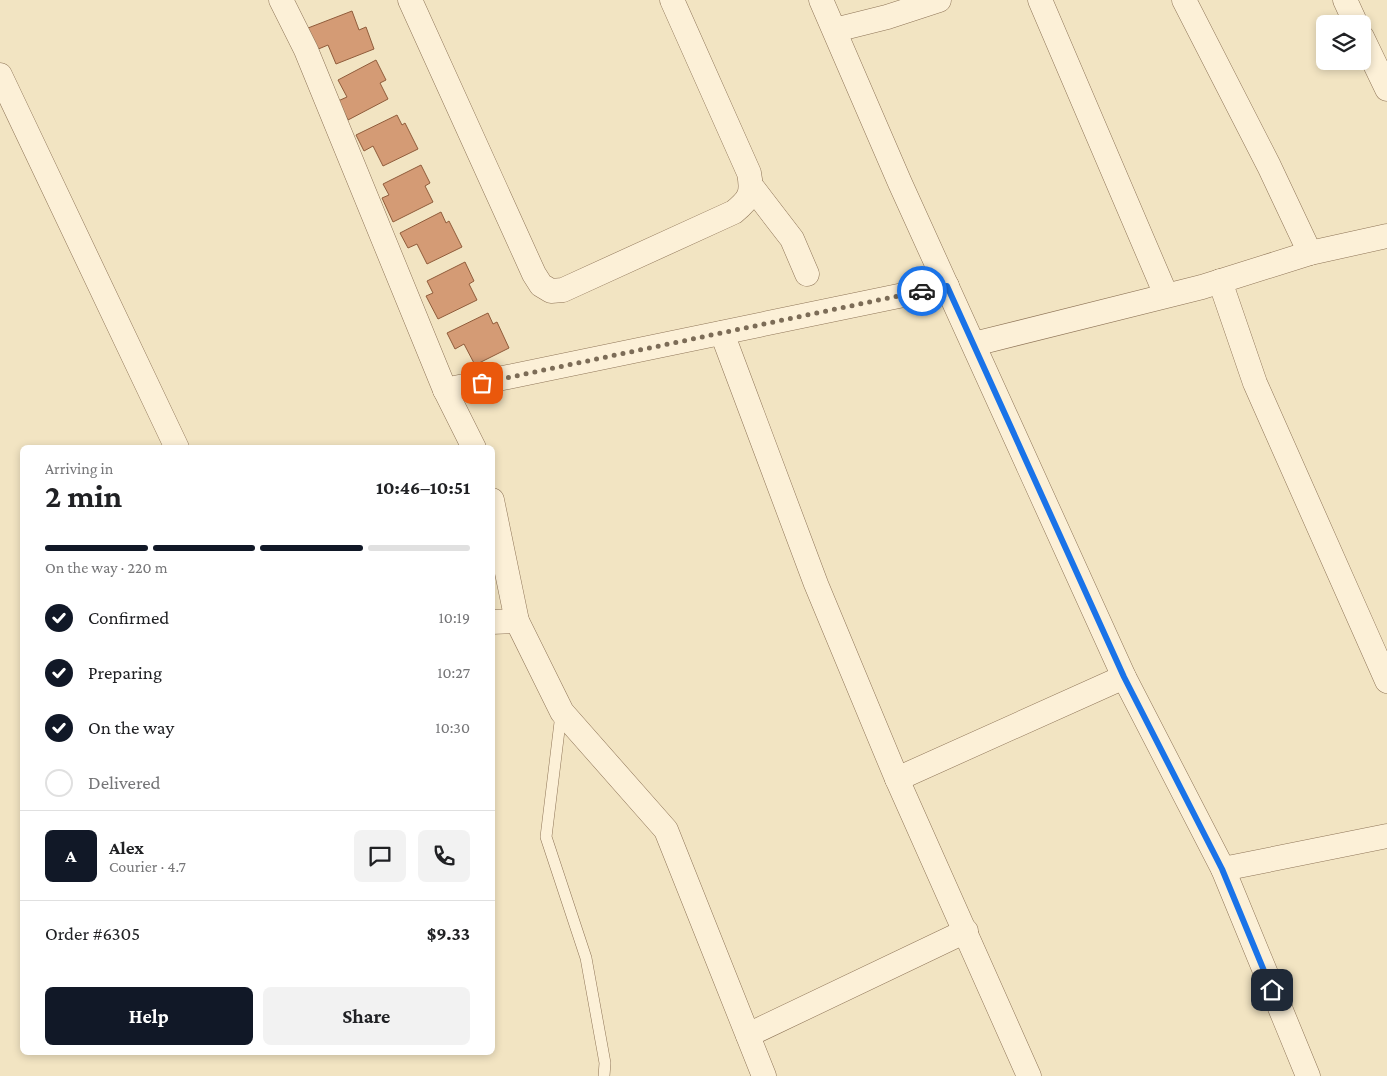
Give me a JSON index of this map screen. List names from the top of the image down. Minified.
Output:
{"page":{"heading":["2 min","Arriving in","10:46–10:51"],"panel":["Alex","Courier · 4.7","Order #6305","$9.33"],"bar":"On the way · 220 m","list":[["Confirmed","10:19"],["Preparing","10:27"],["On the way","10:30"],"Delivered"],"round":"A","buttons":["Help","Share"]}}
